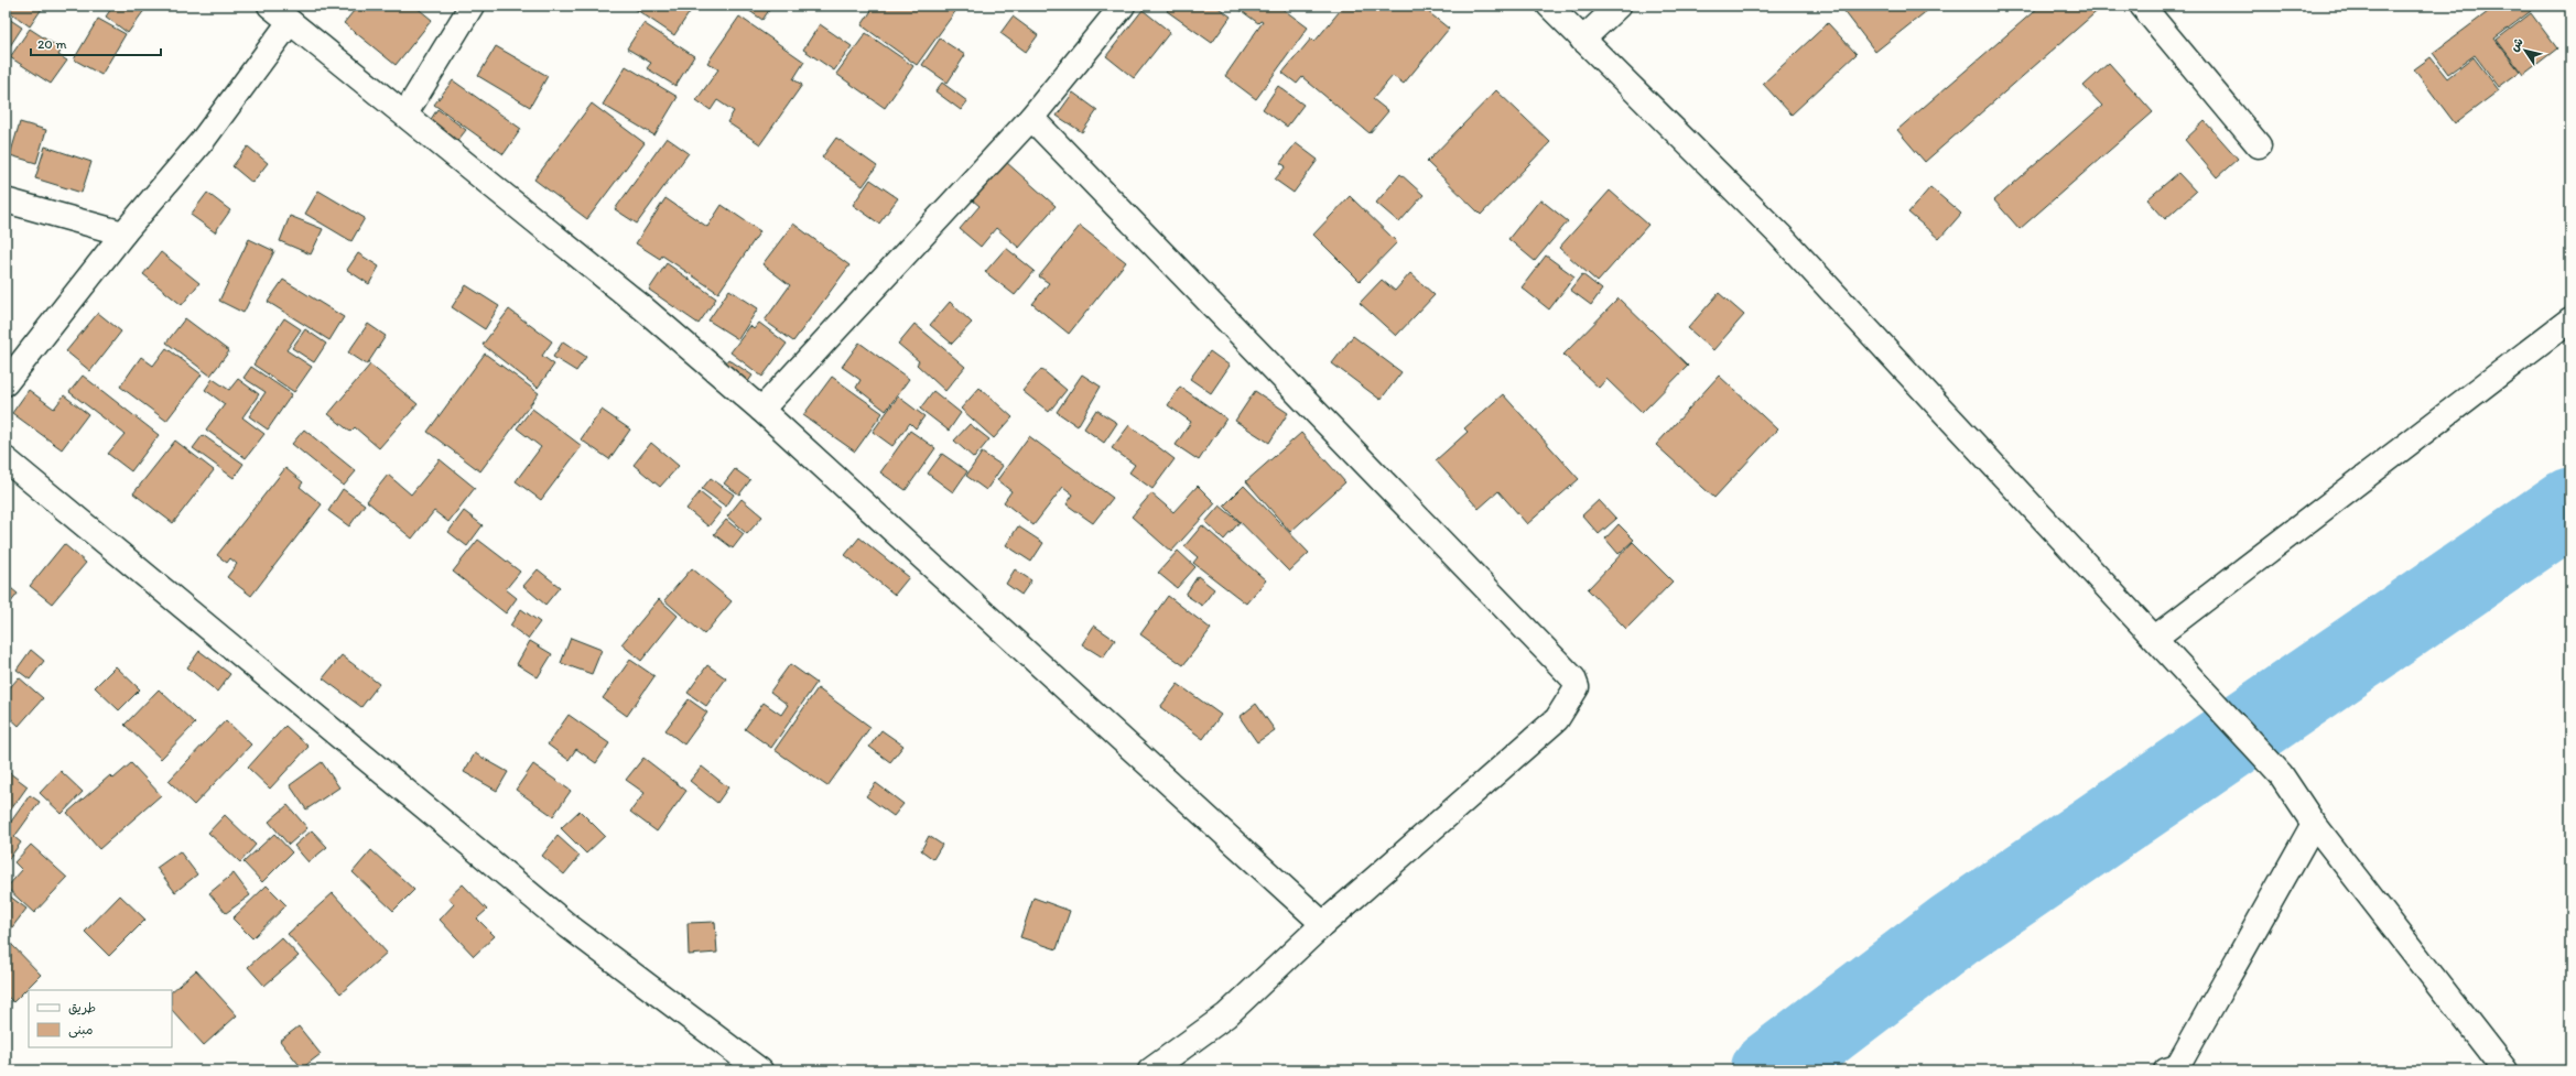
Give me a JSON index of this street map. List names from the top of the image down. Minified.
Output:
{"legend":["طريق","مبنى"],"scale_bar":"20 m","north":"top left"}
